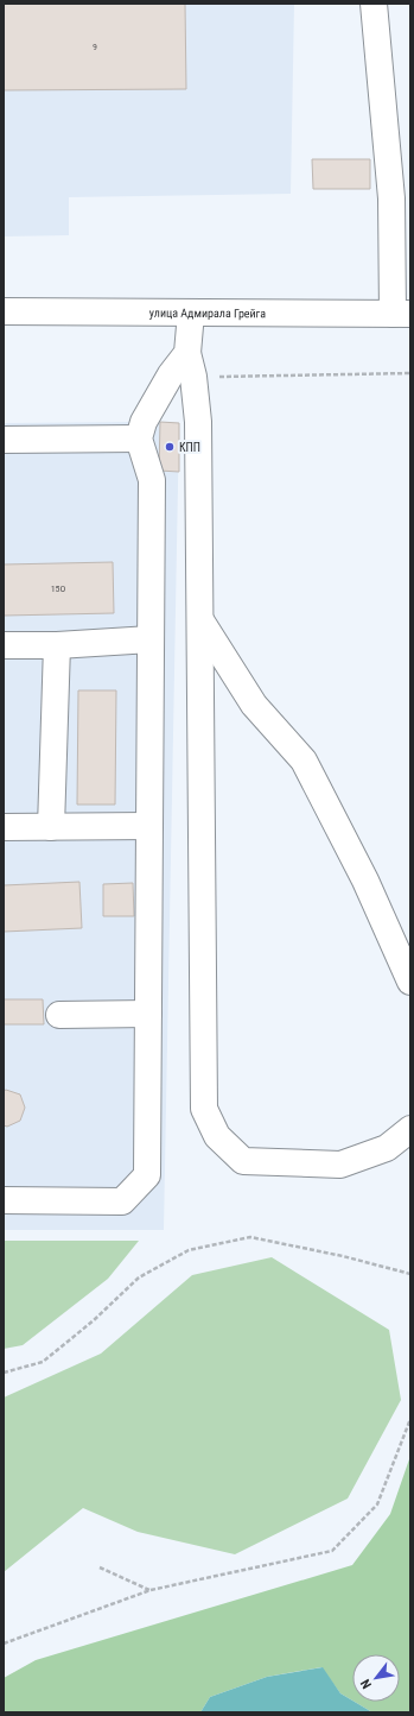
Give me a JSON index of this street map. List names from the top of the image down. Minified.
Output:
{"streets":{"street":["улица Адмирала Грейга"]},"places":["КПП"],"house_numbers":["9","15О"],"north":"bottom left"}
